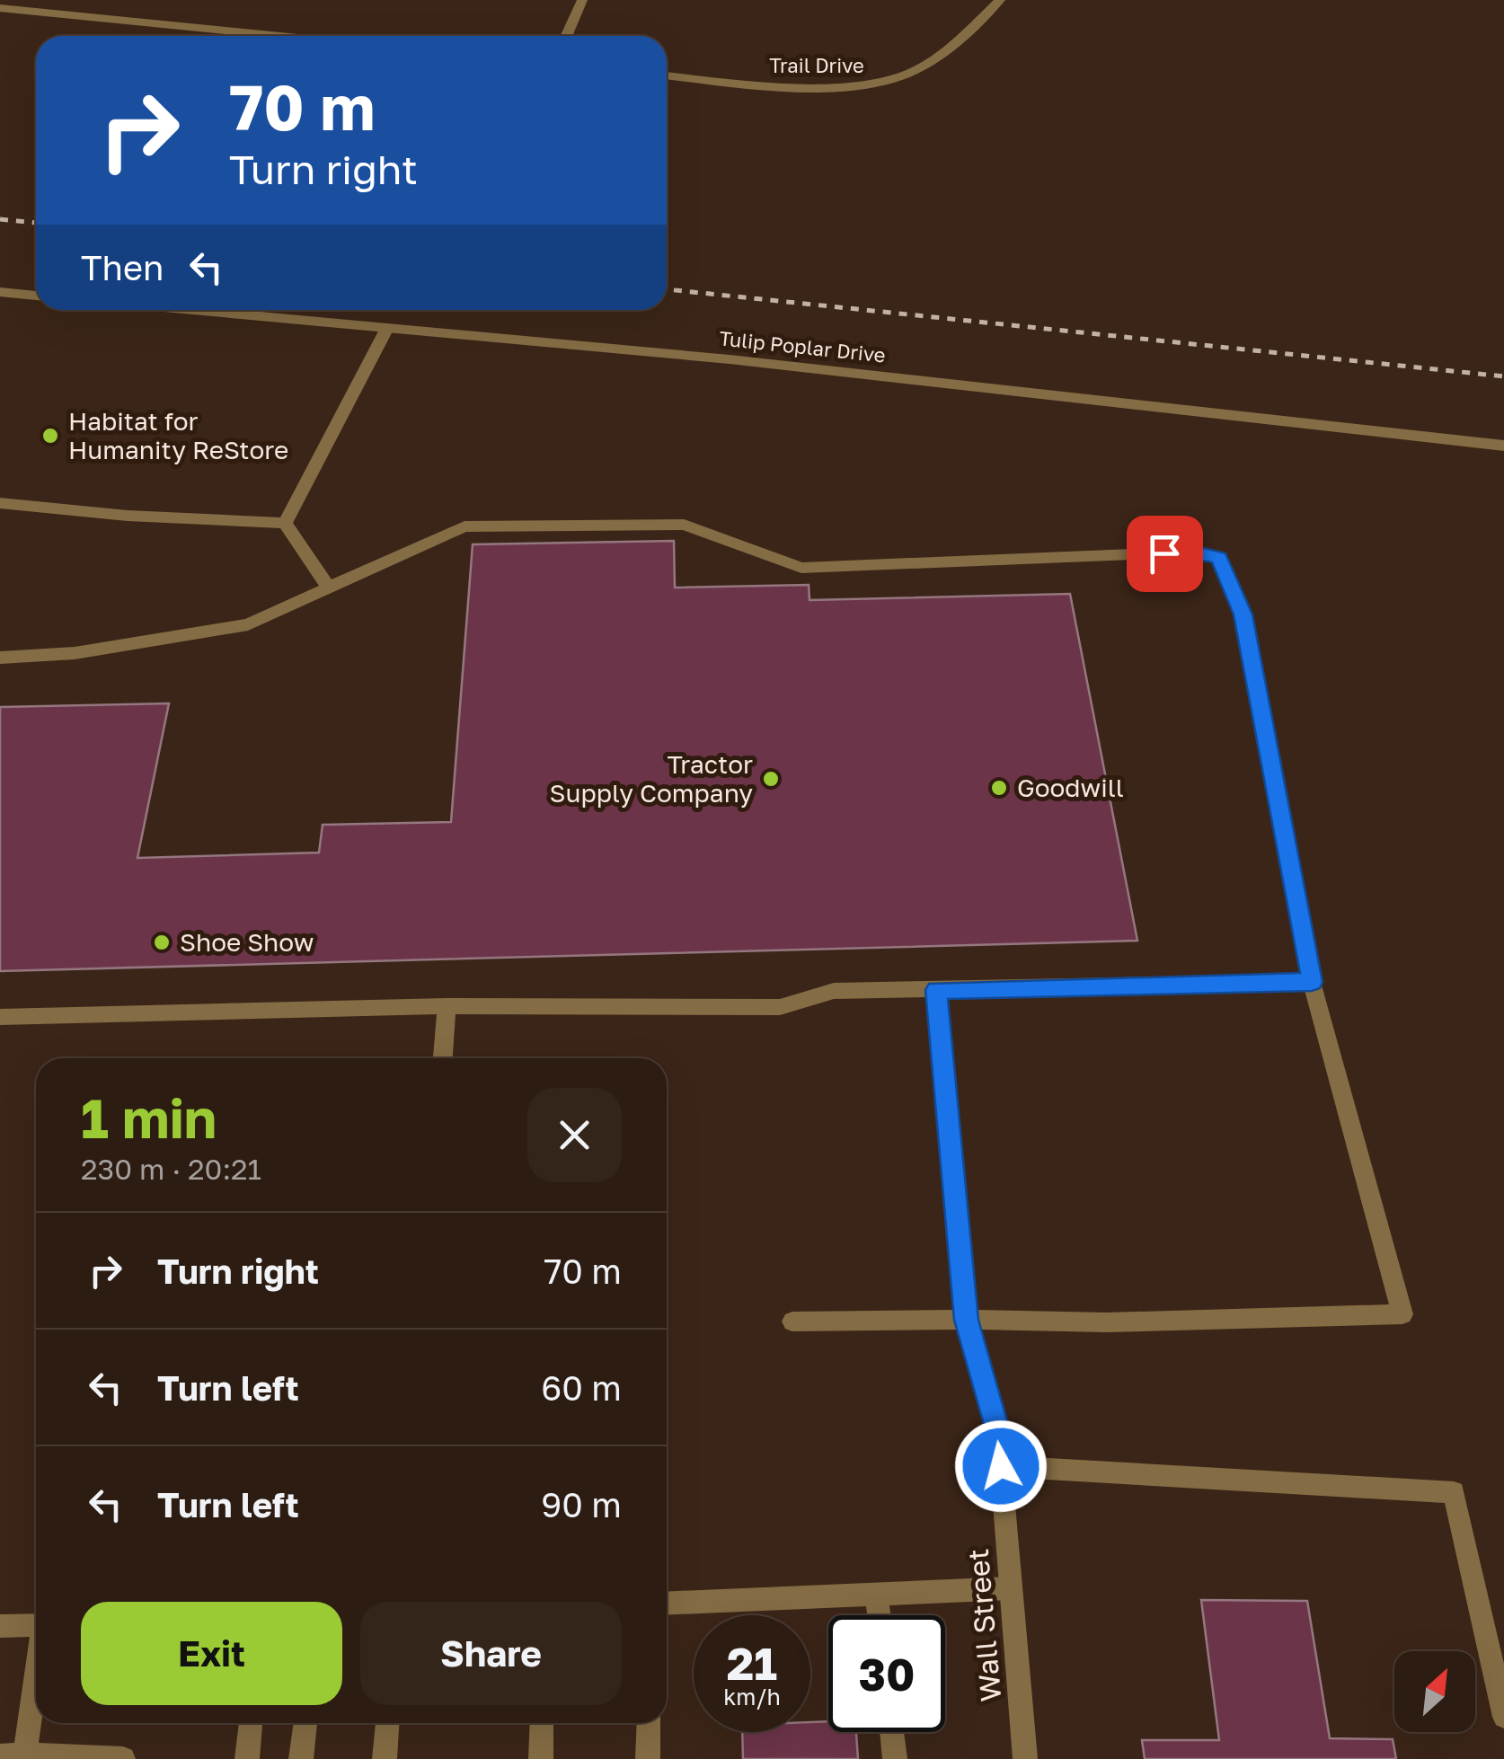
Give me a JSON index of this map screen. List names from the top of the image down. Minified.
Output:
{"streets":{"street":["Trail Drive","Tulip Poplar Drive","Wall Street"]},"places":["Habitat for Humanity ReStore","Tractor Supply Company","Goodwill","Shoe Show"],"north":"top right","page":{"turn":["70 m","Turn right"],"then":"Then","heading":["1 min","230 m · 20:21"],"list":[{"name":"Turn right","value":"70 m"},{"name":"Turn left","value":"60 m"},{"name":"Turn left","value":"90 m"}],"buttons":["Exit","Share"],"speed":"21 km/h","limit":"30"}}
